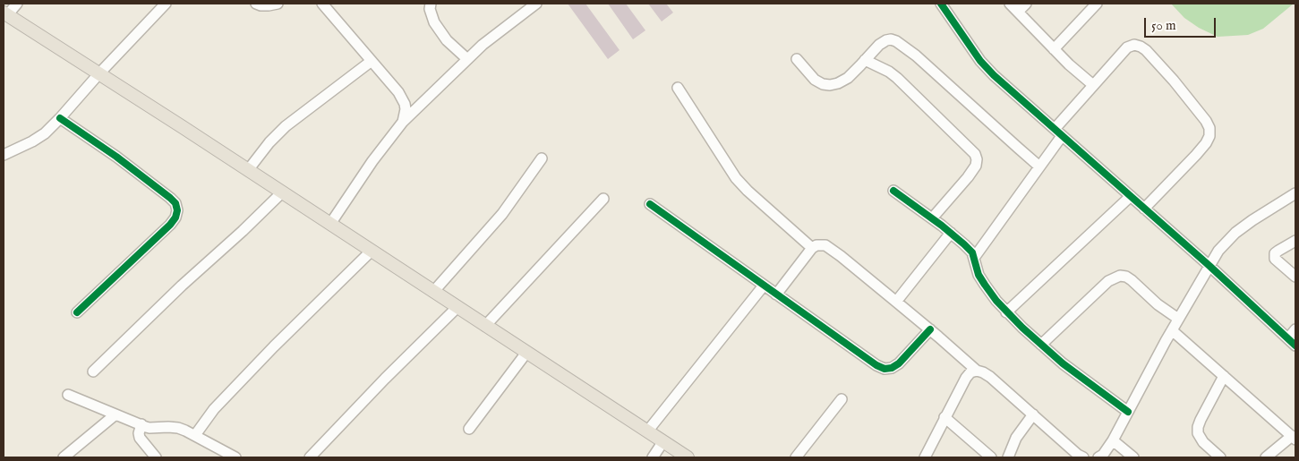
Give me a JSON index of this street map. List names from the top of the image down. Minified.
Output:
{"scale_bar":"50 m"}
